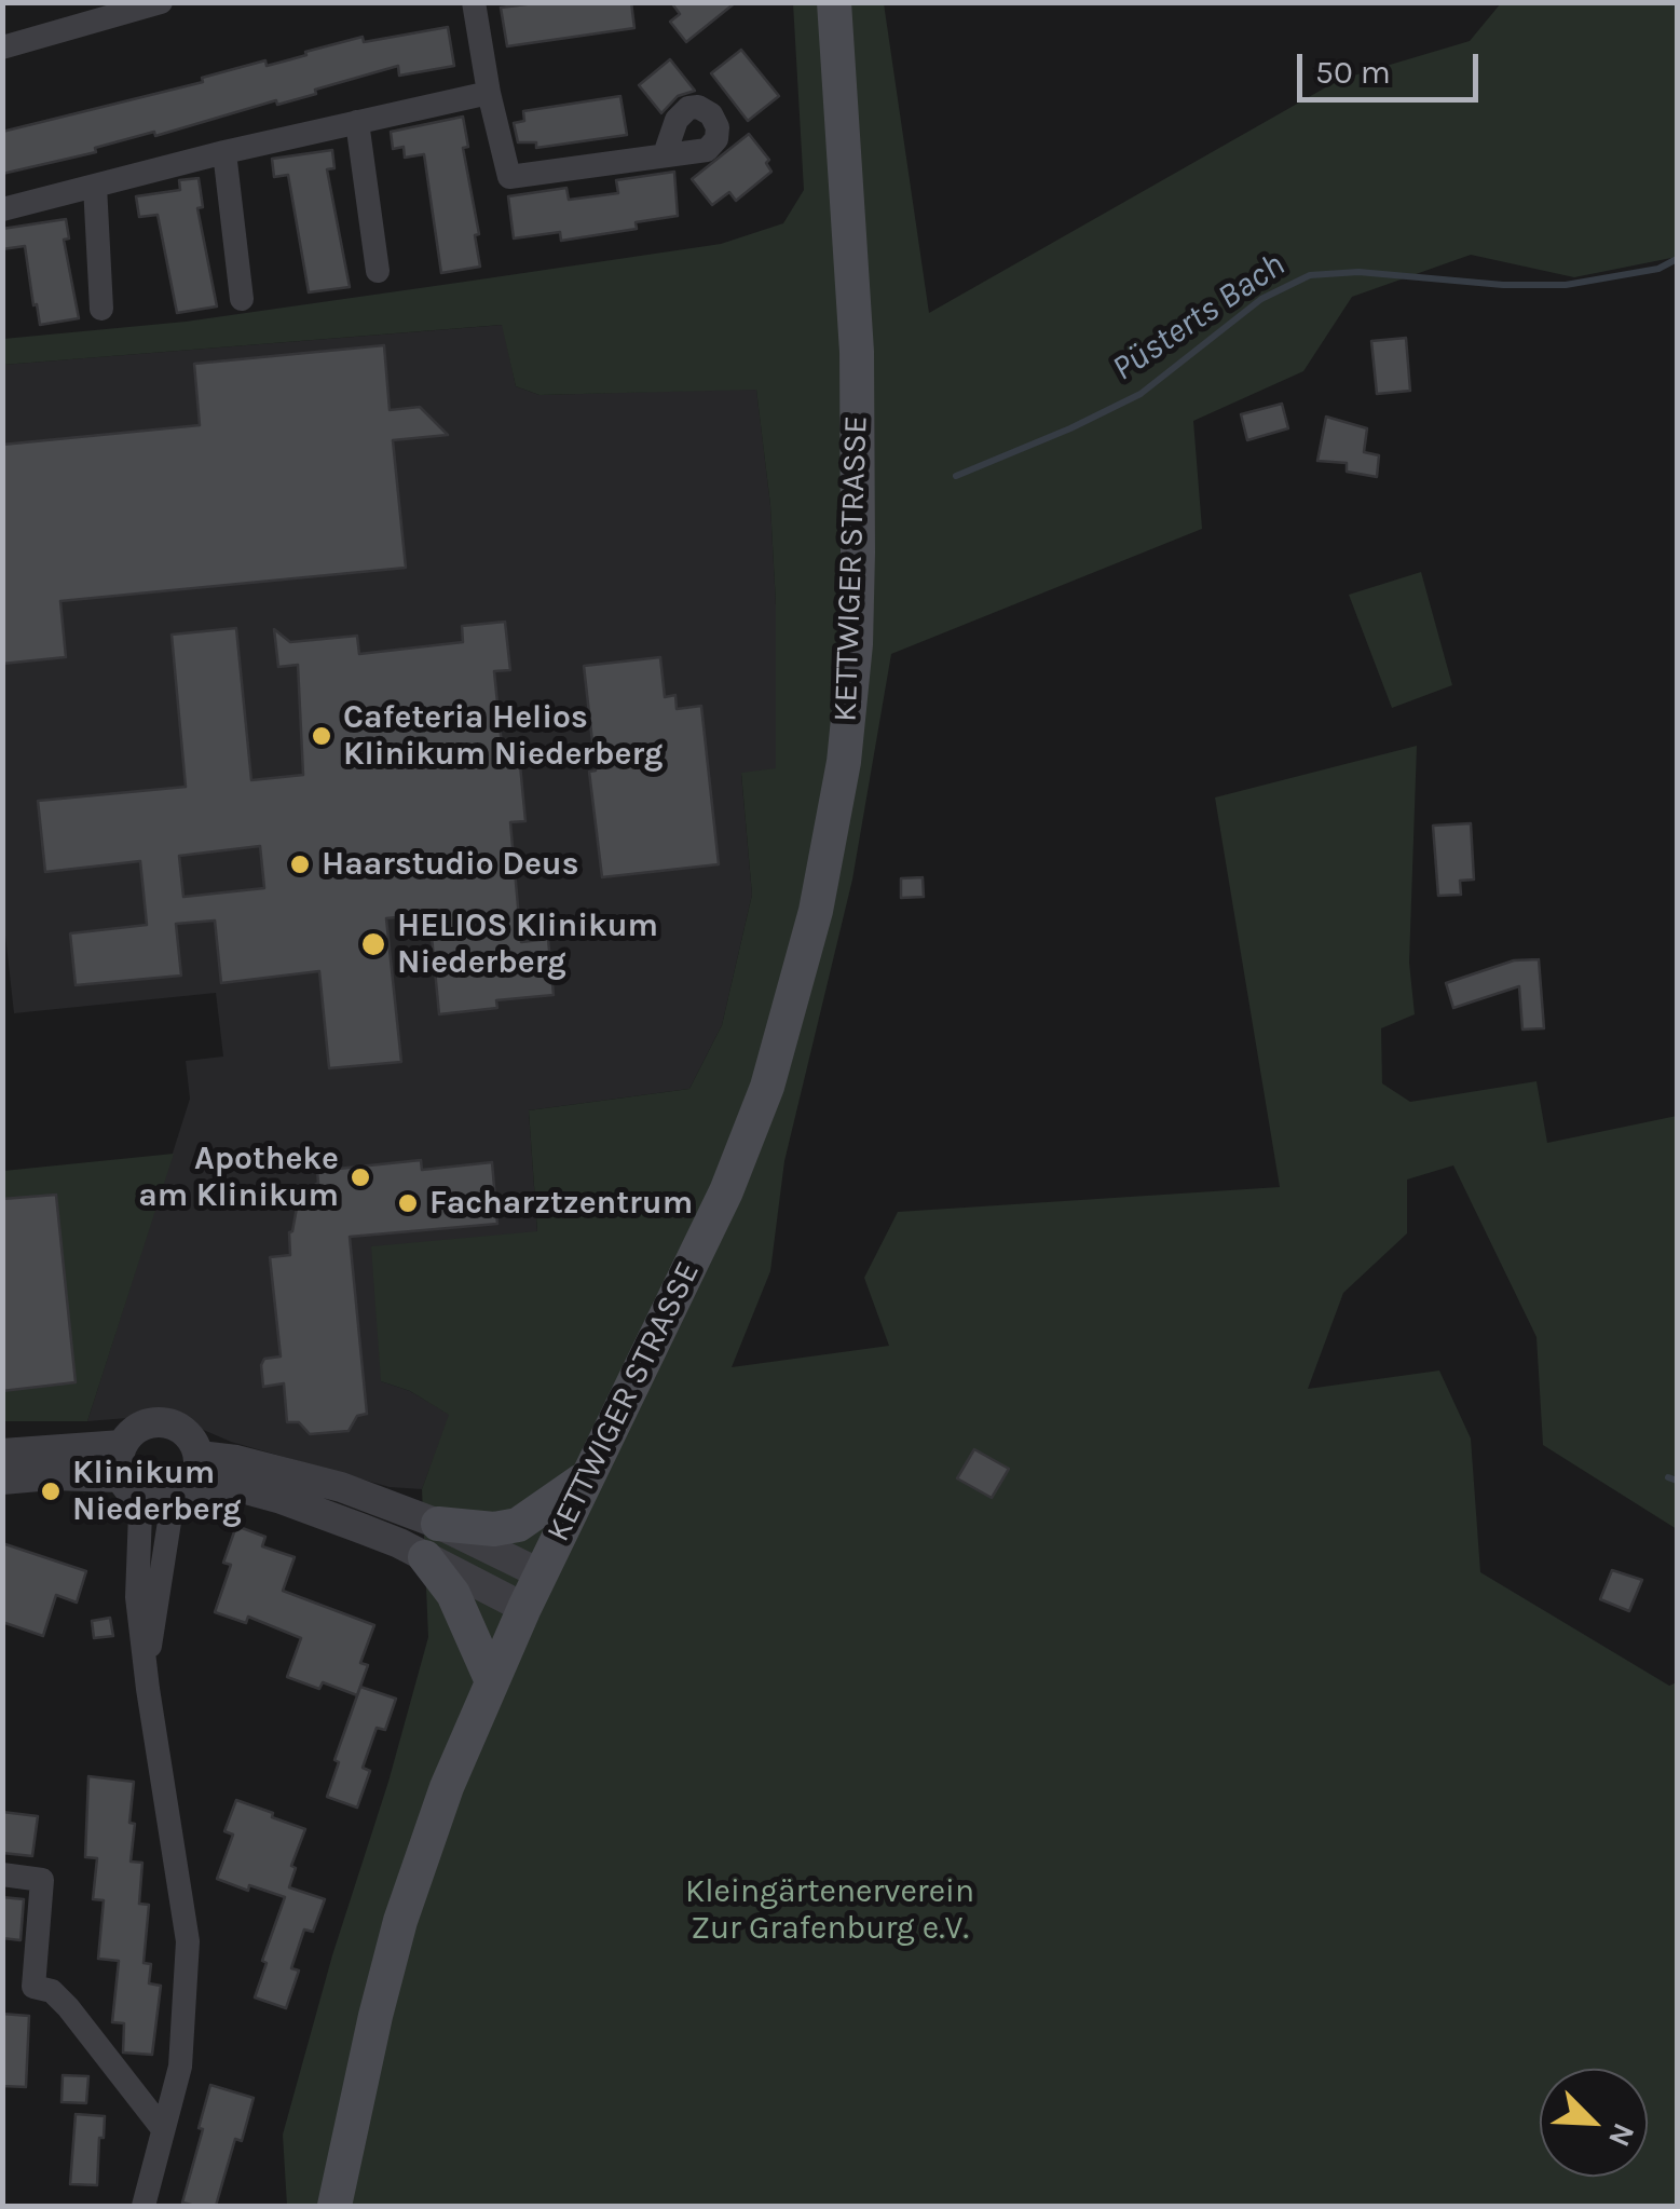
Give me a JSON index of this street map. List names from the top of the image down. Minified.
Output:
{"streets":{"main road":["KETTWIGER STRASSE"]},"water":["Püsterts Bach"],"parks":["Kleingärtenerverein Zur Grafenburg e.V."],"places":["Cafeteria Helios Klinikum Niederberg","Haarstudio Deus","HELIOS Klinikum Niederberg","Apotheke am Klinikum","Facharztzentrum","Klinikum Niederberg"],"scale_bar":"50 m","north":"bottom right"}
